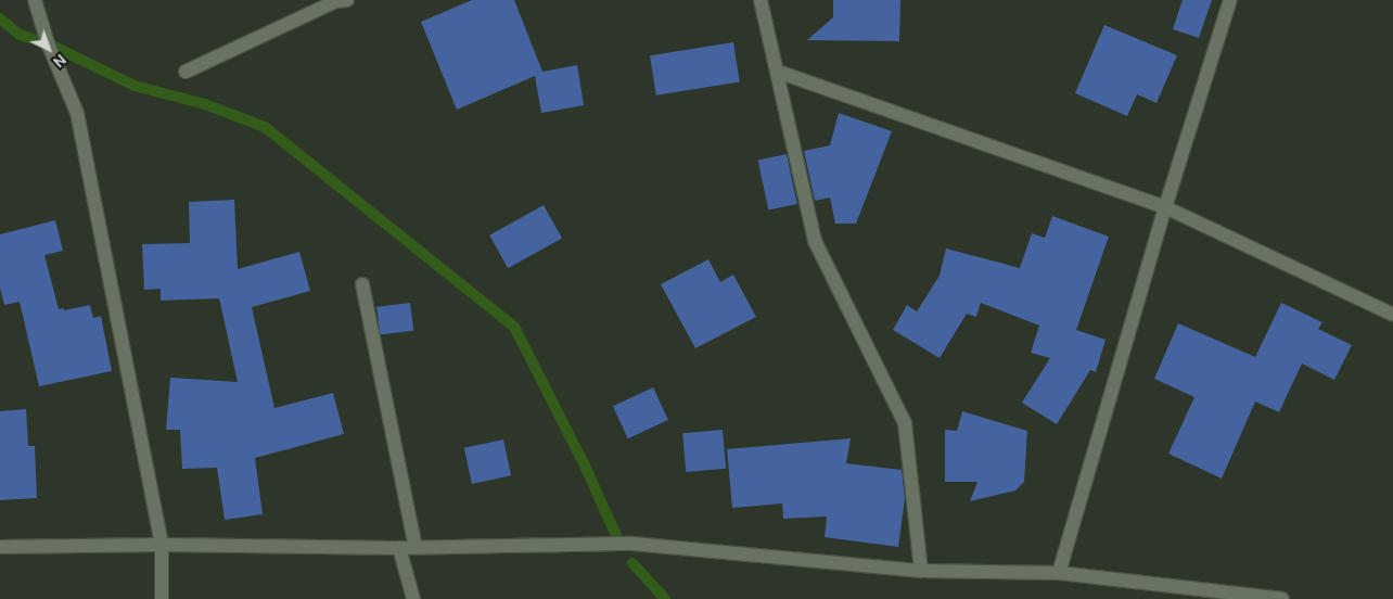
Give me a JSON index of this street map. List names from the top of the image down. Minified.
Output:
{"north":"bottom right"}
